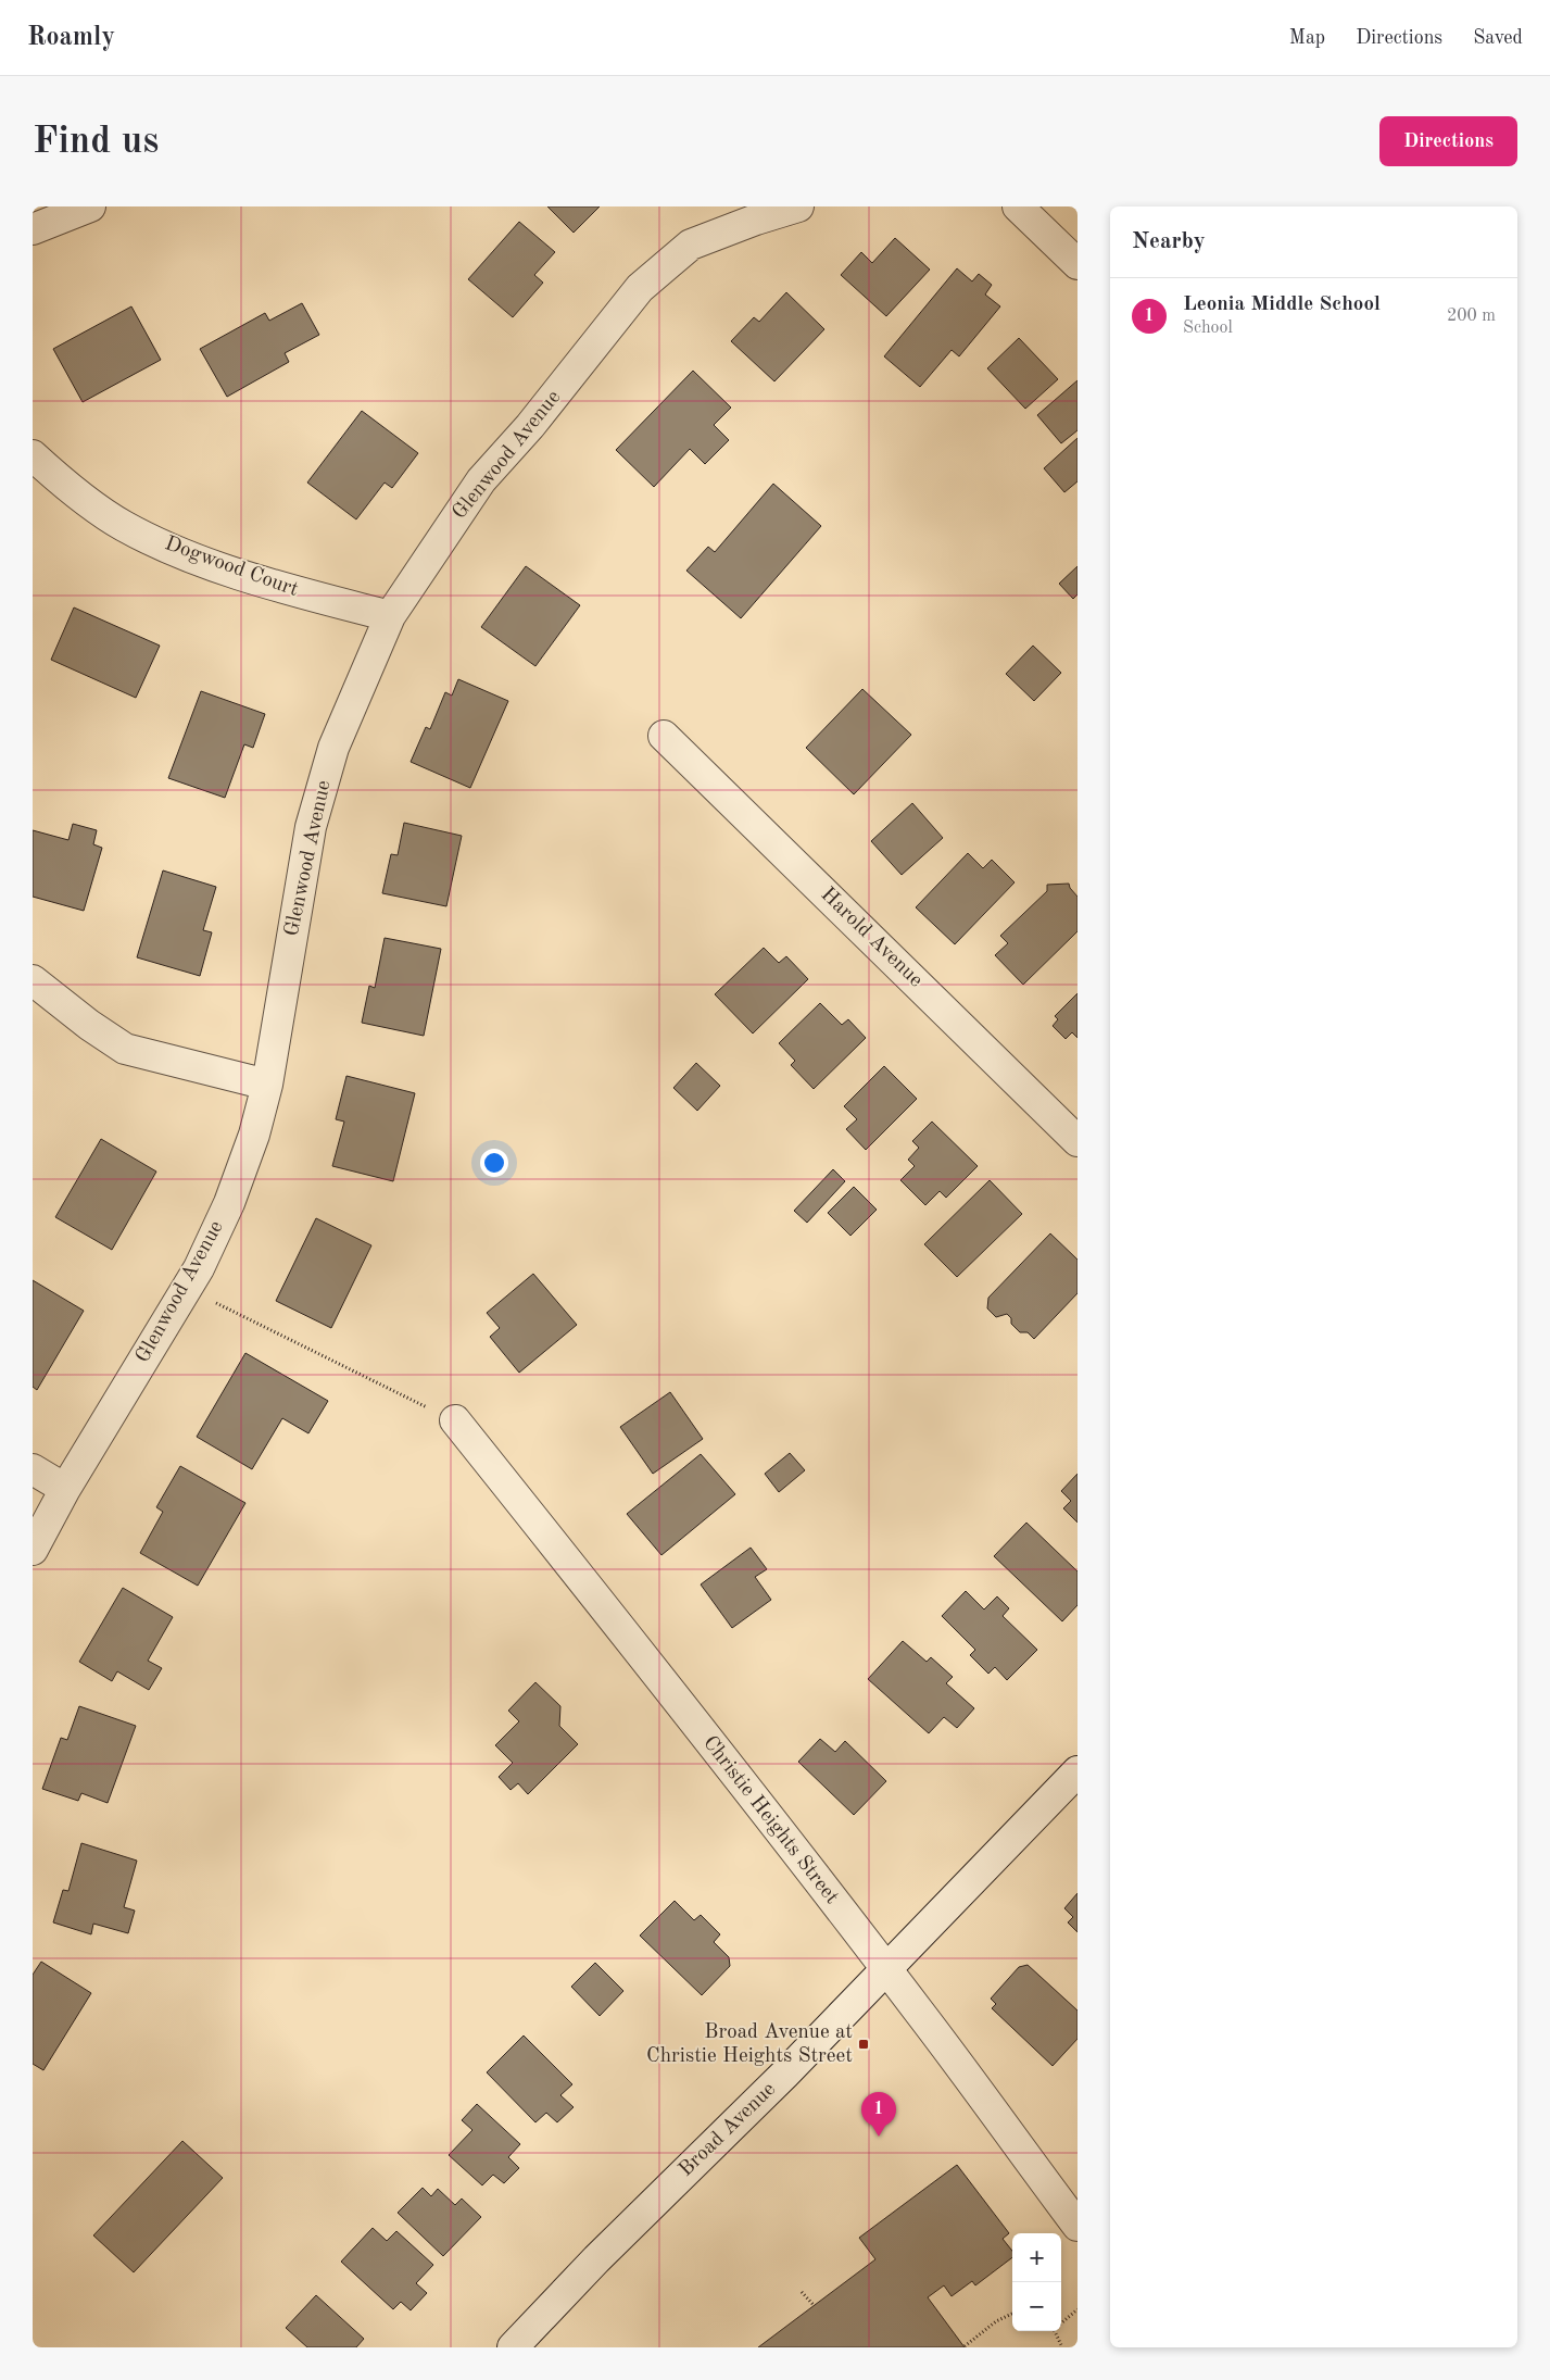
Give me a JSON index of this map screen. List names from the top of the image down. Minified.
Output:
{"streets":{"street":["Glenwood Avenue","Dogwood Court","Harold Avenue","Christie Heights Street","Broad Avenue"]},"crossings":[["Glenwood Avenue","Dogwood Court"],["Christie Heights Street","Broad Avenue"]],"places":{"transit":["Broad Avenue at Christie Heights Street"]},"page":{"header":"Roamly","nav":["Map","Directions","Saved"],"buttons":"Directions","title":"Find us","heading":"Nearby","list":[{"mark":"1","name":"Leonia Middle School","note":"School","value":"200 m"}],"pins":"1","map_buttons":["+","−"]}}
